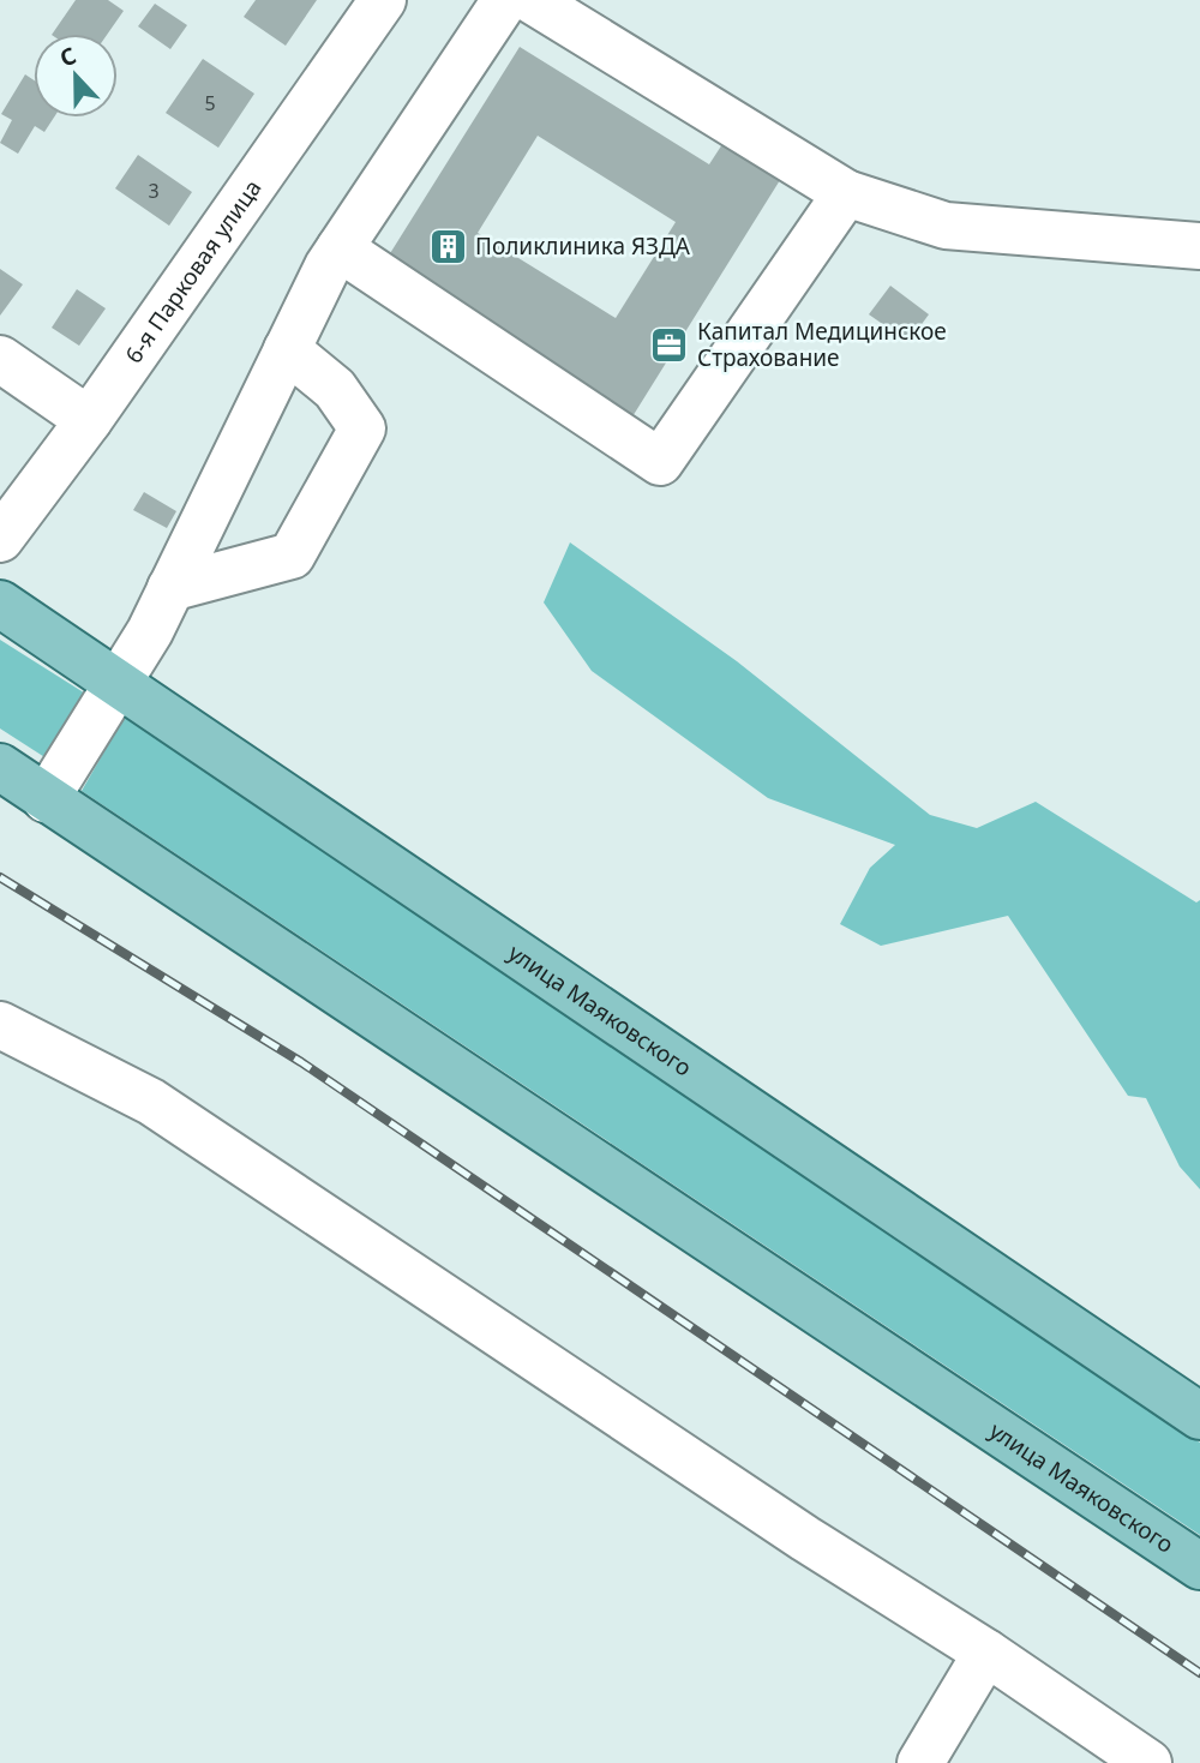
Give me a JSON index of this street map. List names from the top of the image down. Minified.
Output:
{"streets":{"main road":["улица Маяковского"],"street":["6-я Парковая улица"]},"places":{"building":["Поликлиника ЯЗДА"],"office":["Капитал Медицинское Страхование"]},"house_numbers":["5","3"],"north":"top"}
